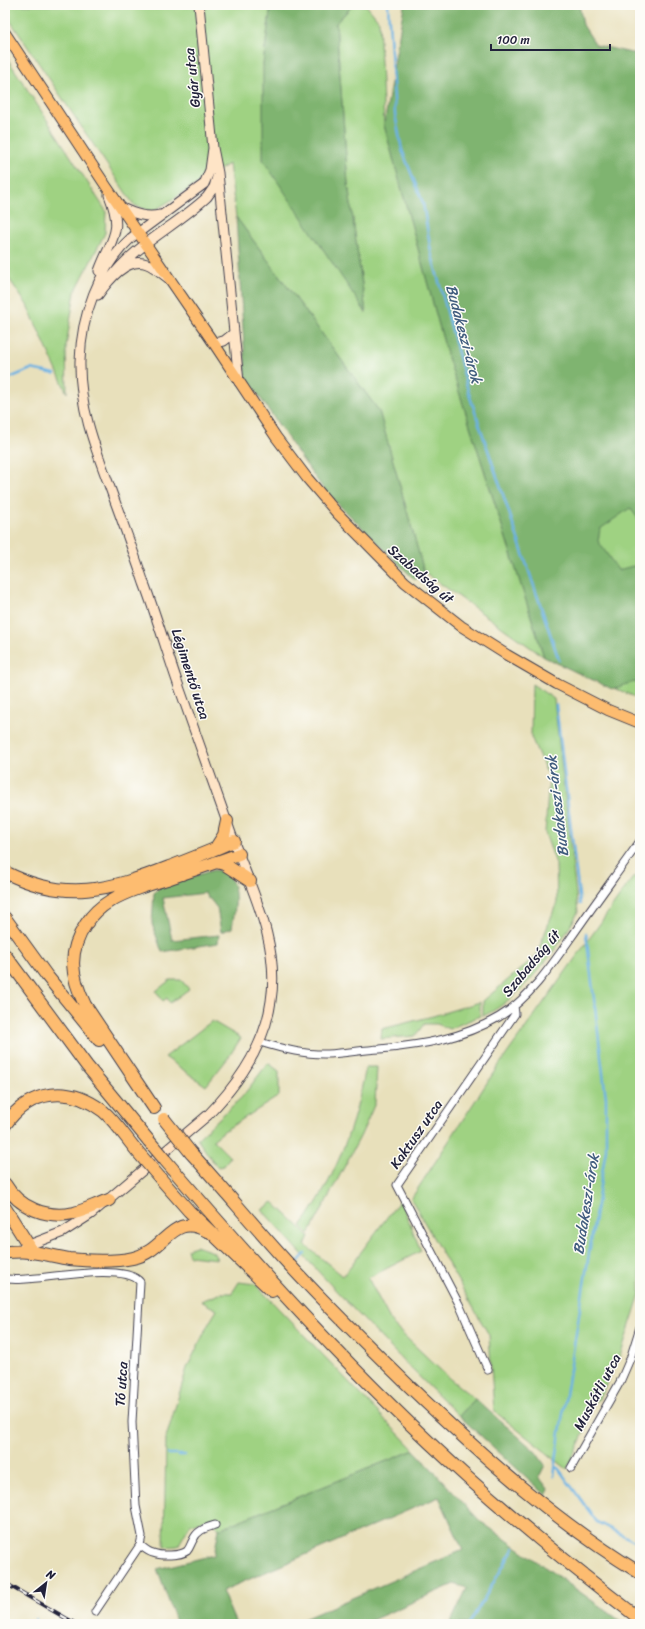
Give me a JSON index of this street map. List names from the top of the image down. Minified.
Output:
{"streets":{"main road":["Gyár utca","Szabadság út","Légimentő utca"],"street":["Kaktusz utca","Tó utca","Muskátli utca"]},"crossings":[["Gyár utca","Szabadság út"],["Gyár utca","Légimentő utca"],["Szabadság út","Légimentő utca"],["Szabadság út","Kaktusz utca"]],"water":["Budakeszi-árok"],"scale_bar":"100 m","north":"top right"}
